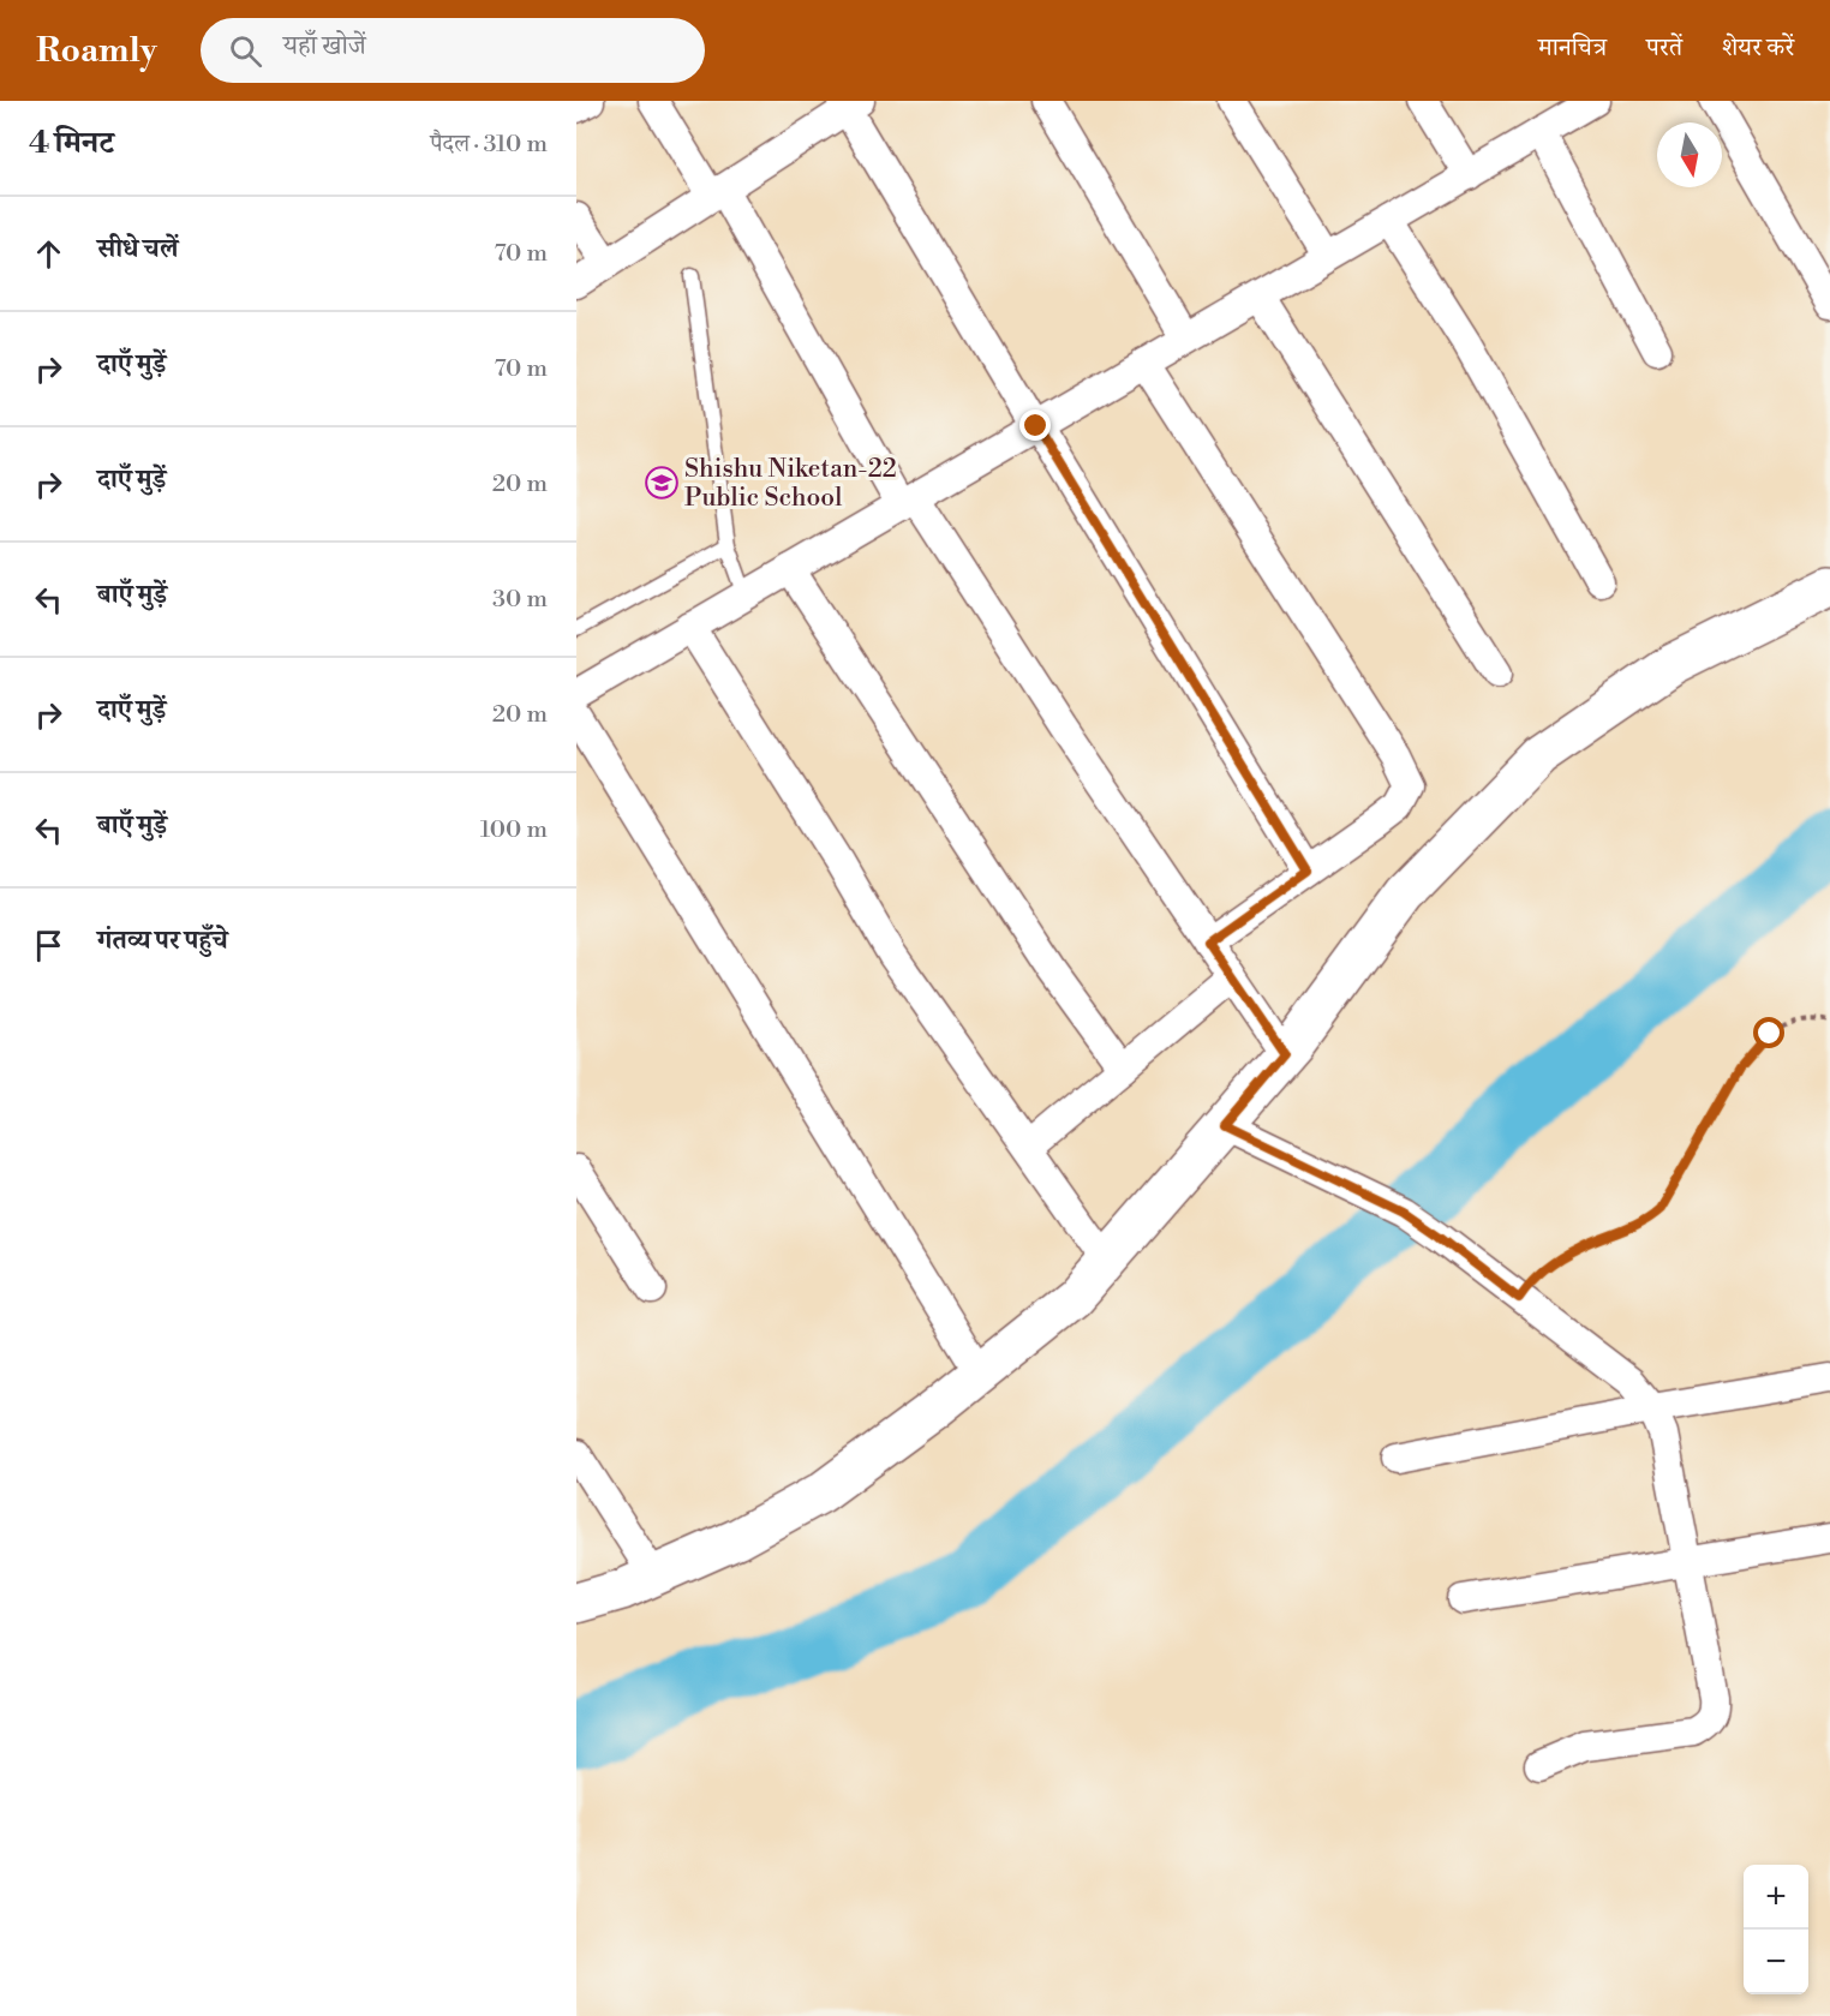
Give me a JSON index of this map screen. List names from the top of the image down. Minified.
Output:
{"places":{"school or university":["Shishu Niketan-22 Public School"]},"north":"bottom","page":{"header":"Roamly","search":"यहाँ खोजें","nav":["मानचित्र","परतें","शेयर करें"],"heading":["4 मिनट","पैदल · 310 m"],"list":[["सीधे चलें","70 m"],["दाएँ मुड़ें","70 m"],["दाएँ मुड़ें","20 m"],["बाएँ मुड़ें","30 m"],["दाएँ मुड़ें","20 m"],["बाएँ मुड़ें","100 m"],"गंतव्य पर पहुँचे"],"map_buttons":["+","−"]}}
